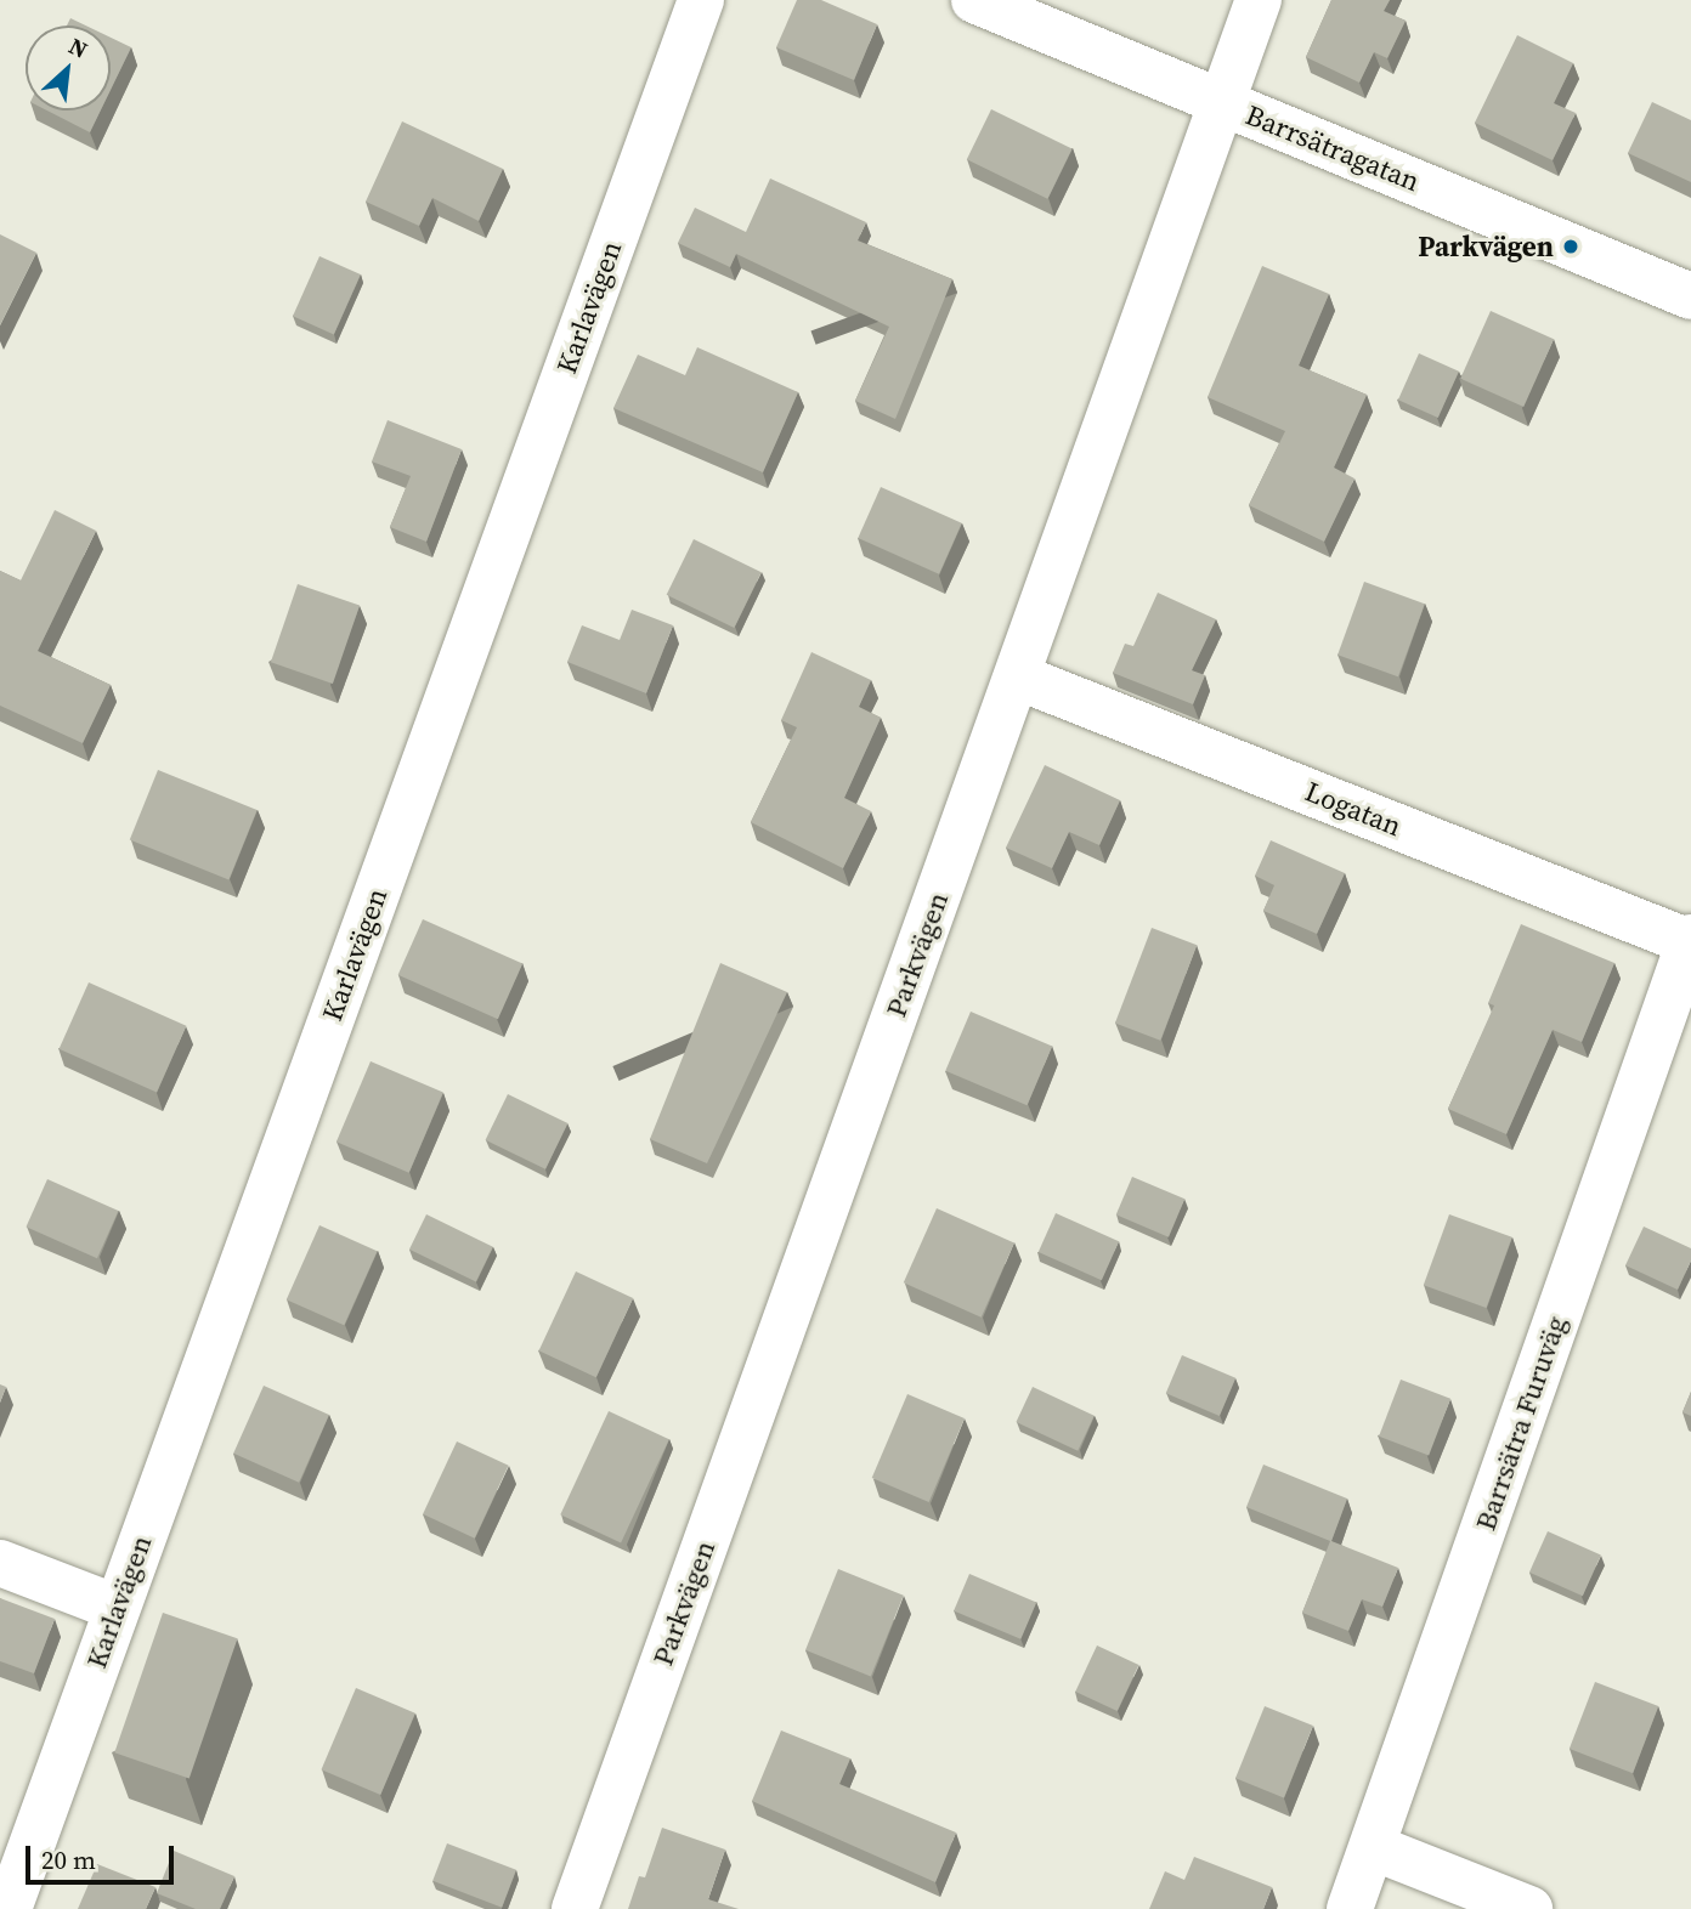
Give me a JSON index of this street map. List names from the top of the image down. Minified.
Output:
{"streets":{"street":["Barrsätragatan","Karlavägen","Logatan","Parkvägen","Barrsätra Furuväg"]},"crossings":[["Barrsätragatan","Parkvägen"],["Logatan","Parkvägen"],["Logatan","Barrsätra Furuväg"]],"places":["Parkvägen"],"scale_bar":"20 m","north":"top right"}
